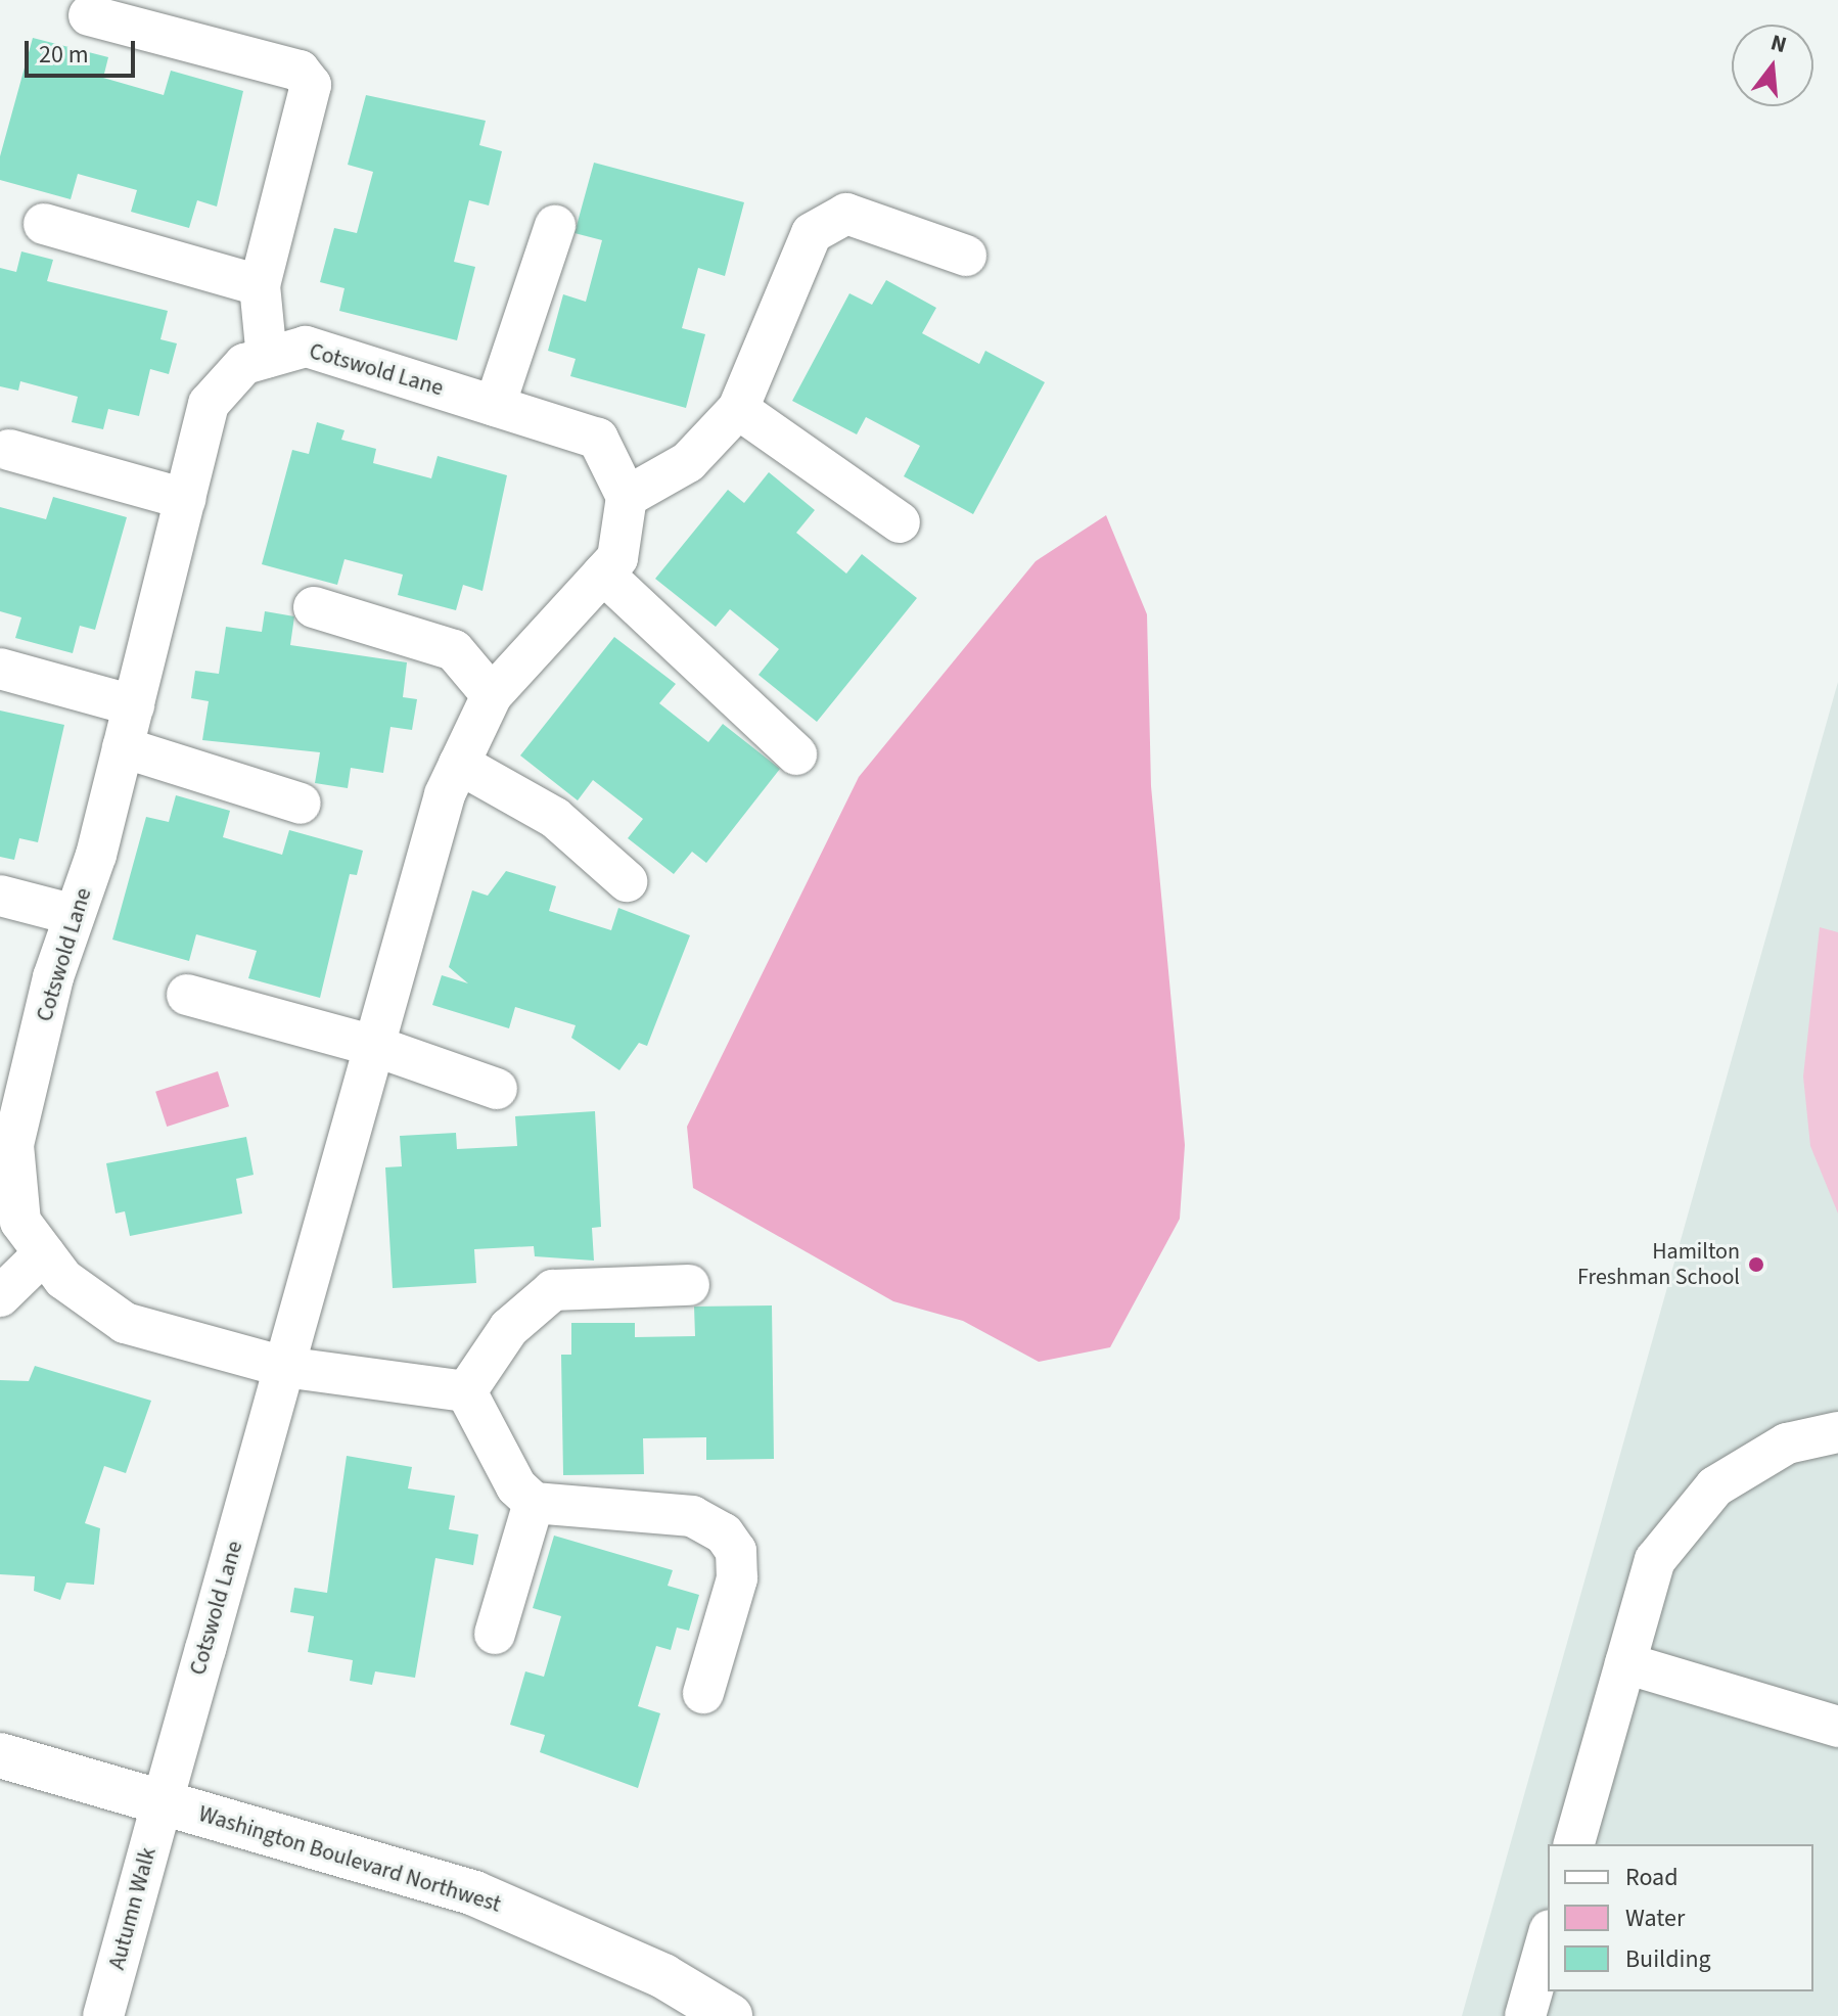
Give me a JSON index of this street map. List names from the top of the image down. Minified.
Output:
{"streets":{"main road":["Washington Boulevard Northwest"],"street":["Cotswold Lane","Autumn Walk"]},"crossings":[["Cotswold Lane","Washington Boulevard Northwest"],["Cotswold Lane","Autumn Walk"],["Washington Boulevard Northwest","Autumn Walk"]],"places":["Hamilton Freshman School"],"legend":["Road","Water","Building"],"scale_bar":"20 m","north":"top"}
